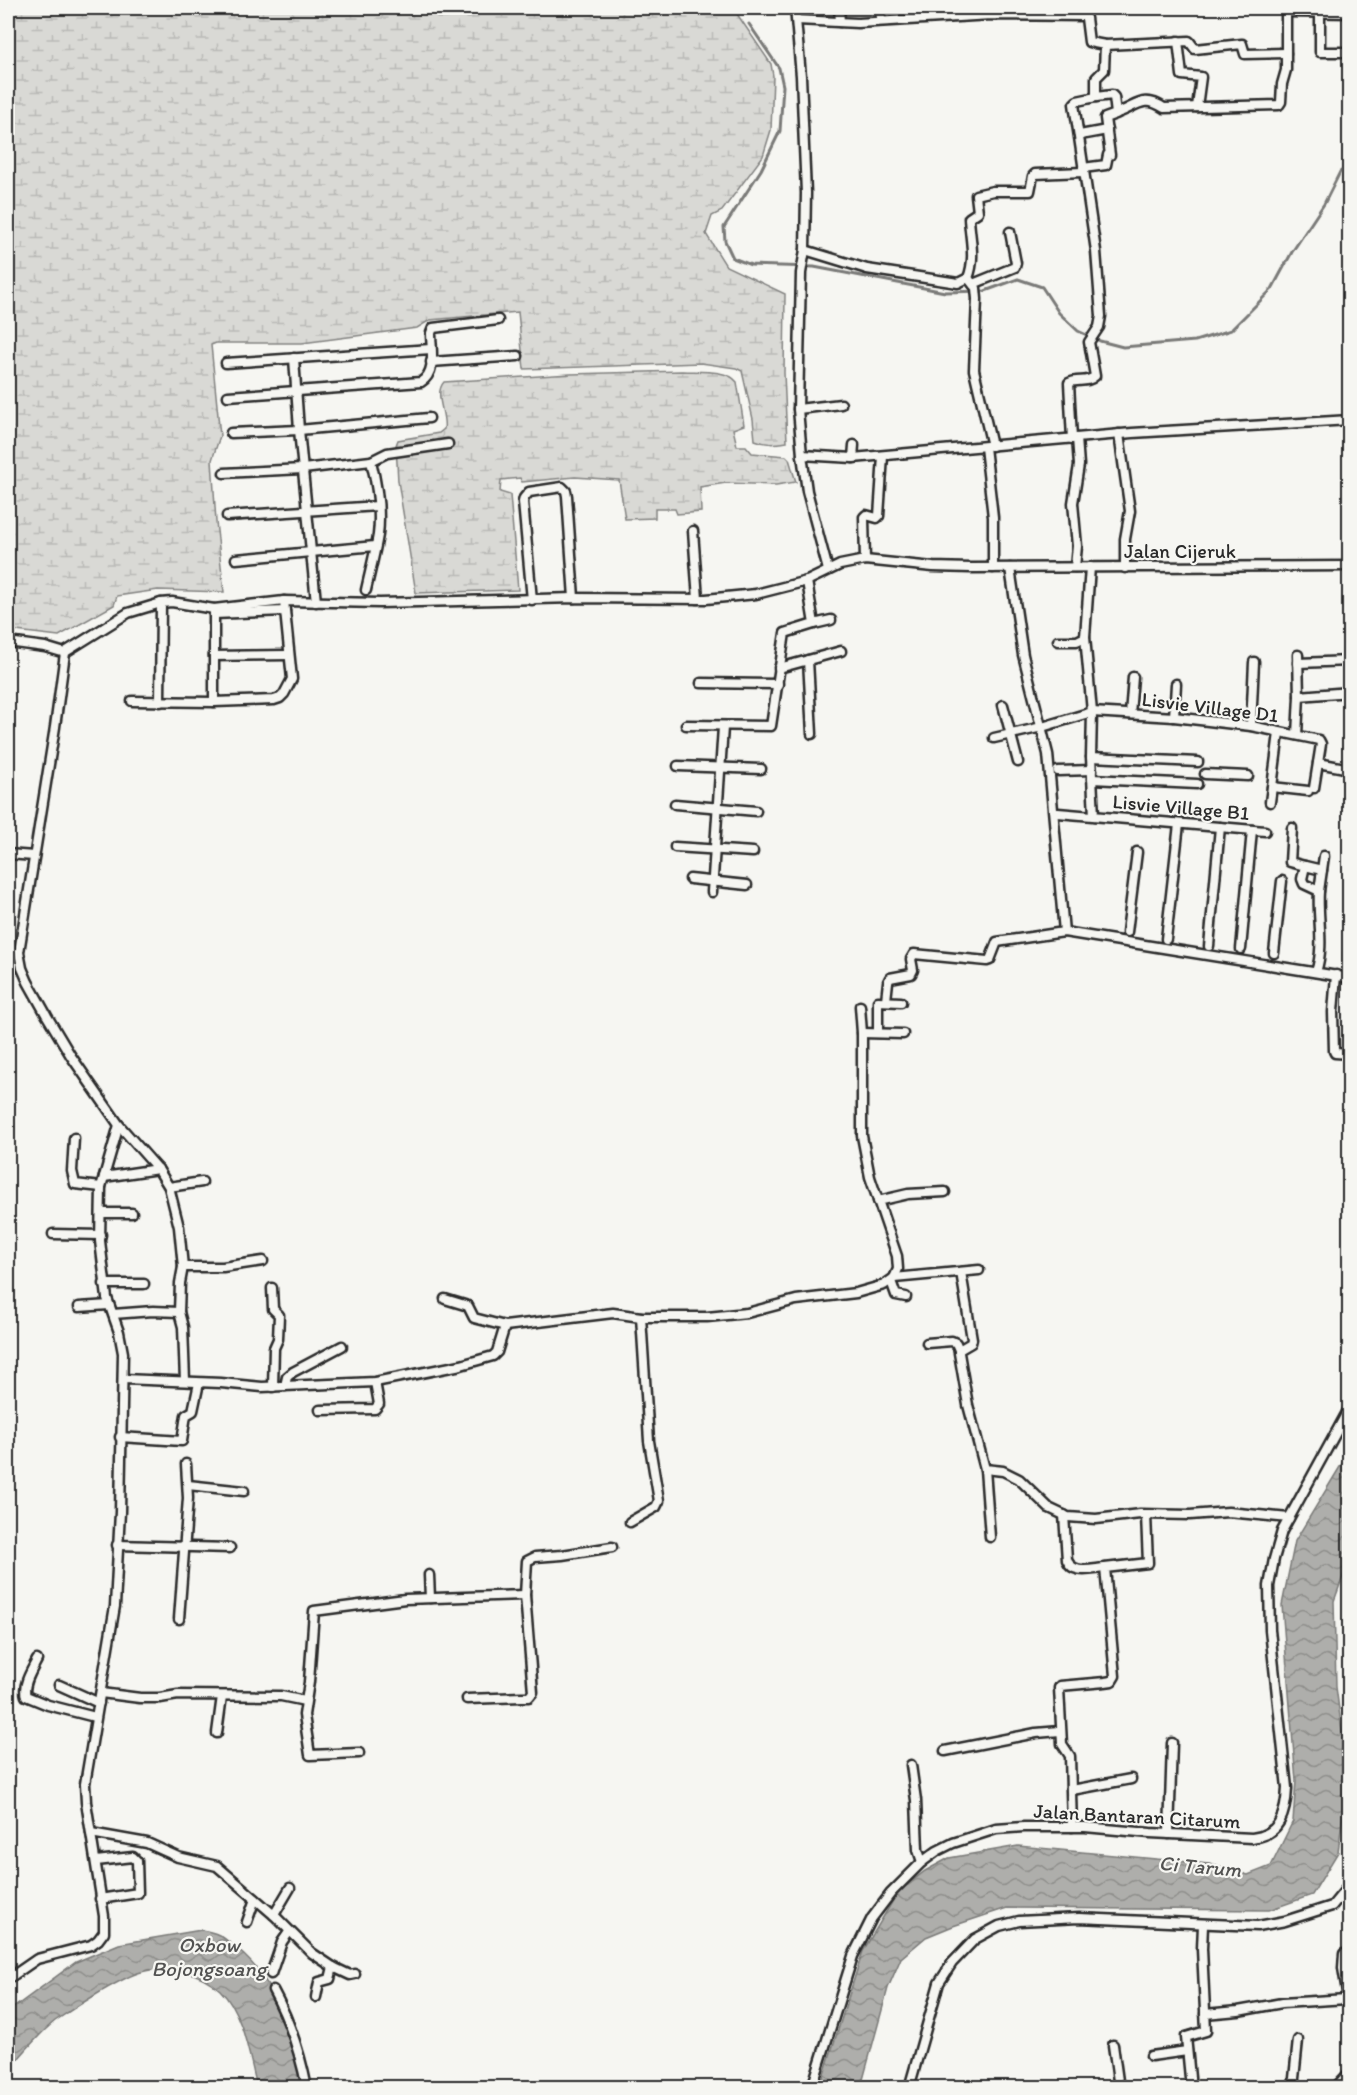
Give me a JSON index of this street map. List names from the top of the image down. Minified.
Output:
{"streets":{"street":["Jalan Cijeruk","Lisvie Village D1","Lisvie Village B1","Jalan Bantaran Citarum"]},"water":["Ci Tarum","Oxbow Bojongsoang"]}
